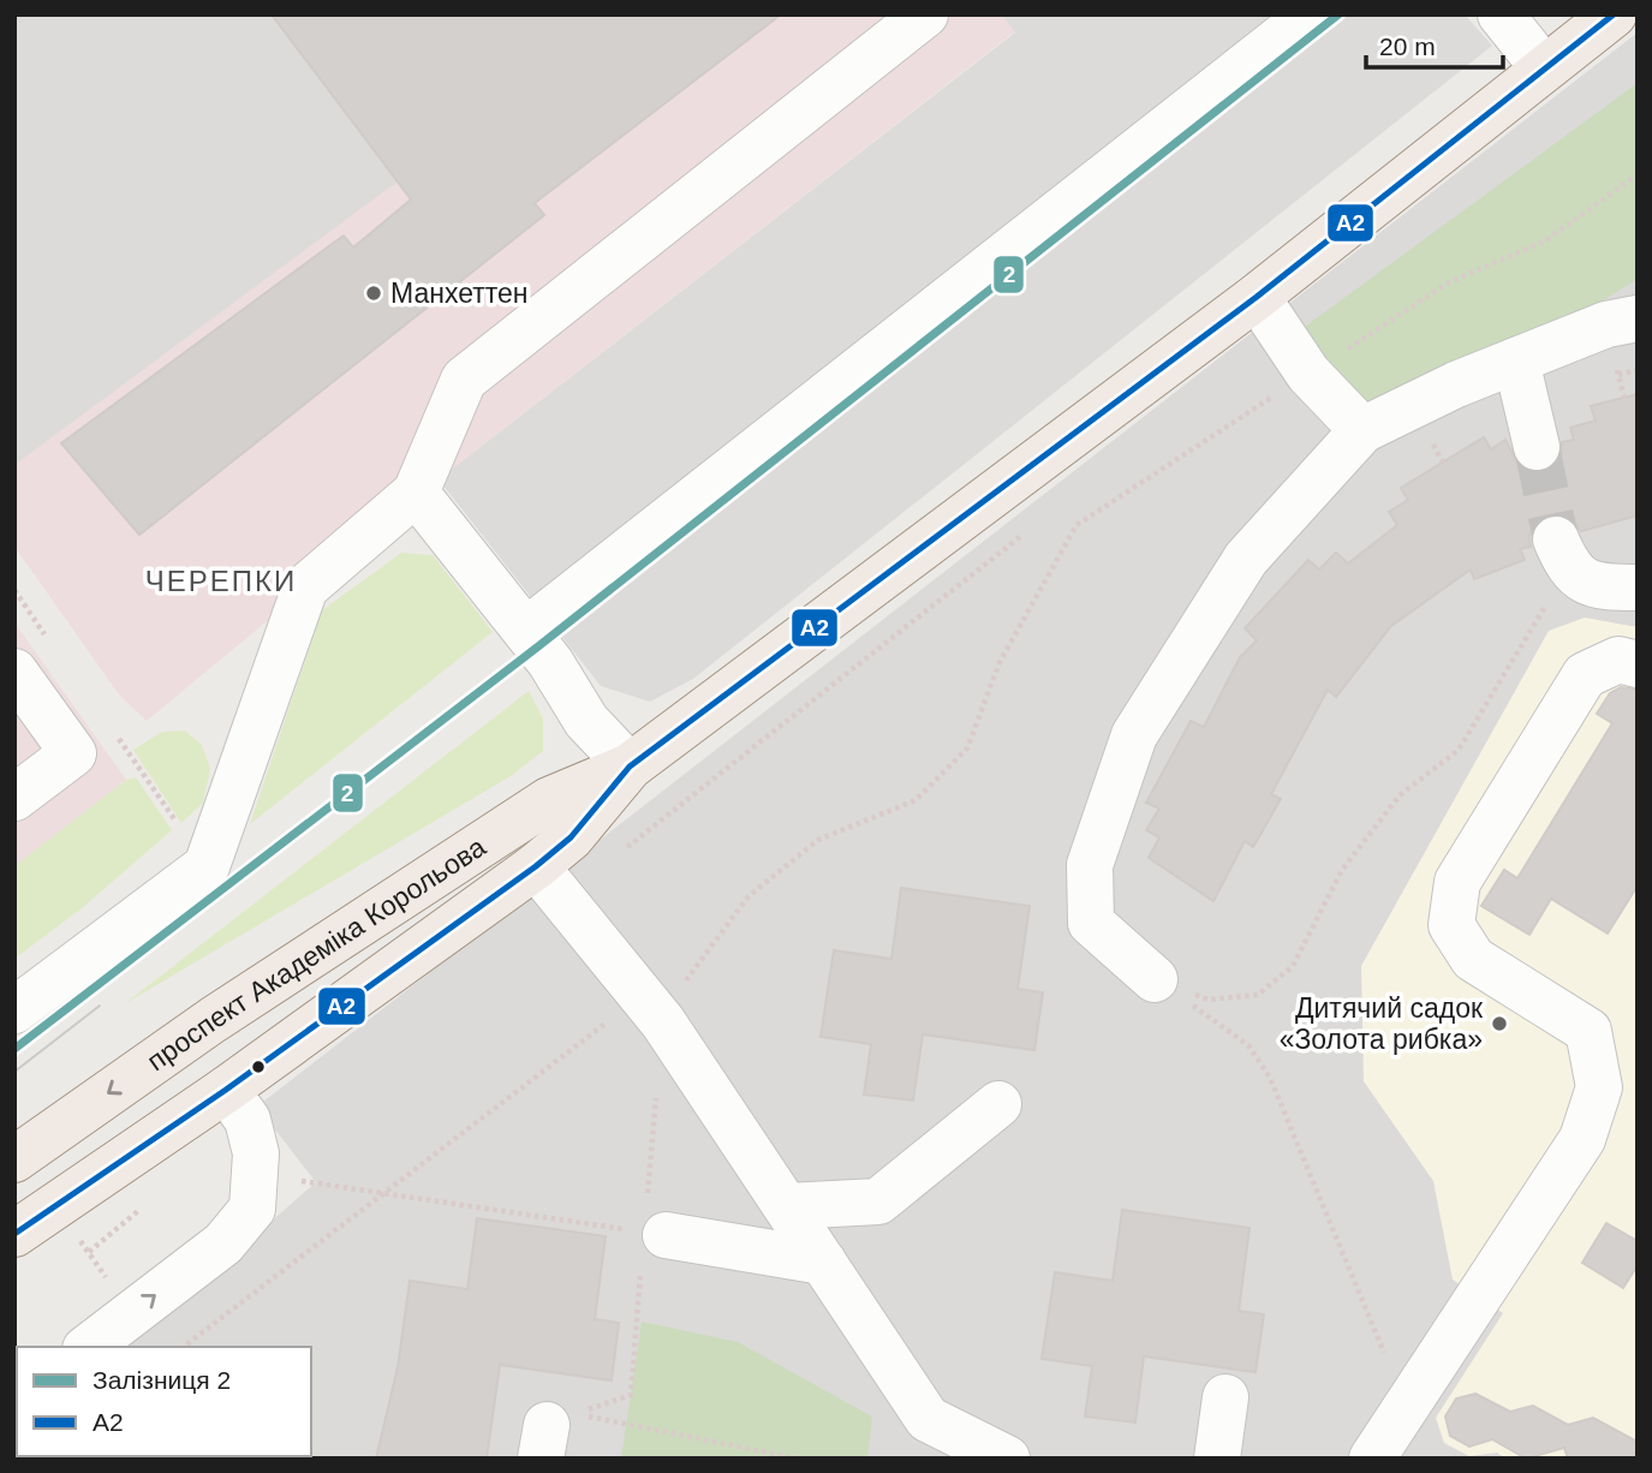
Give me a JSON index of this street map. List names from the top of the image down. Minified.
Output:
{"streets":{"main road":["проспект Академіка Корольова"]},"districts":["ЧЕРЕПКИ"],"places":["Манхеттен","Дитячий садок «Золота рибка»"],"lines":["rail line 2","transit line А2"],"legend":["Залізниця 2","А2"],"scale_bar":"20 m"}
